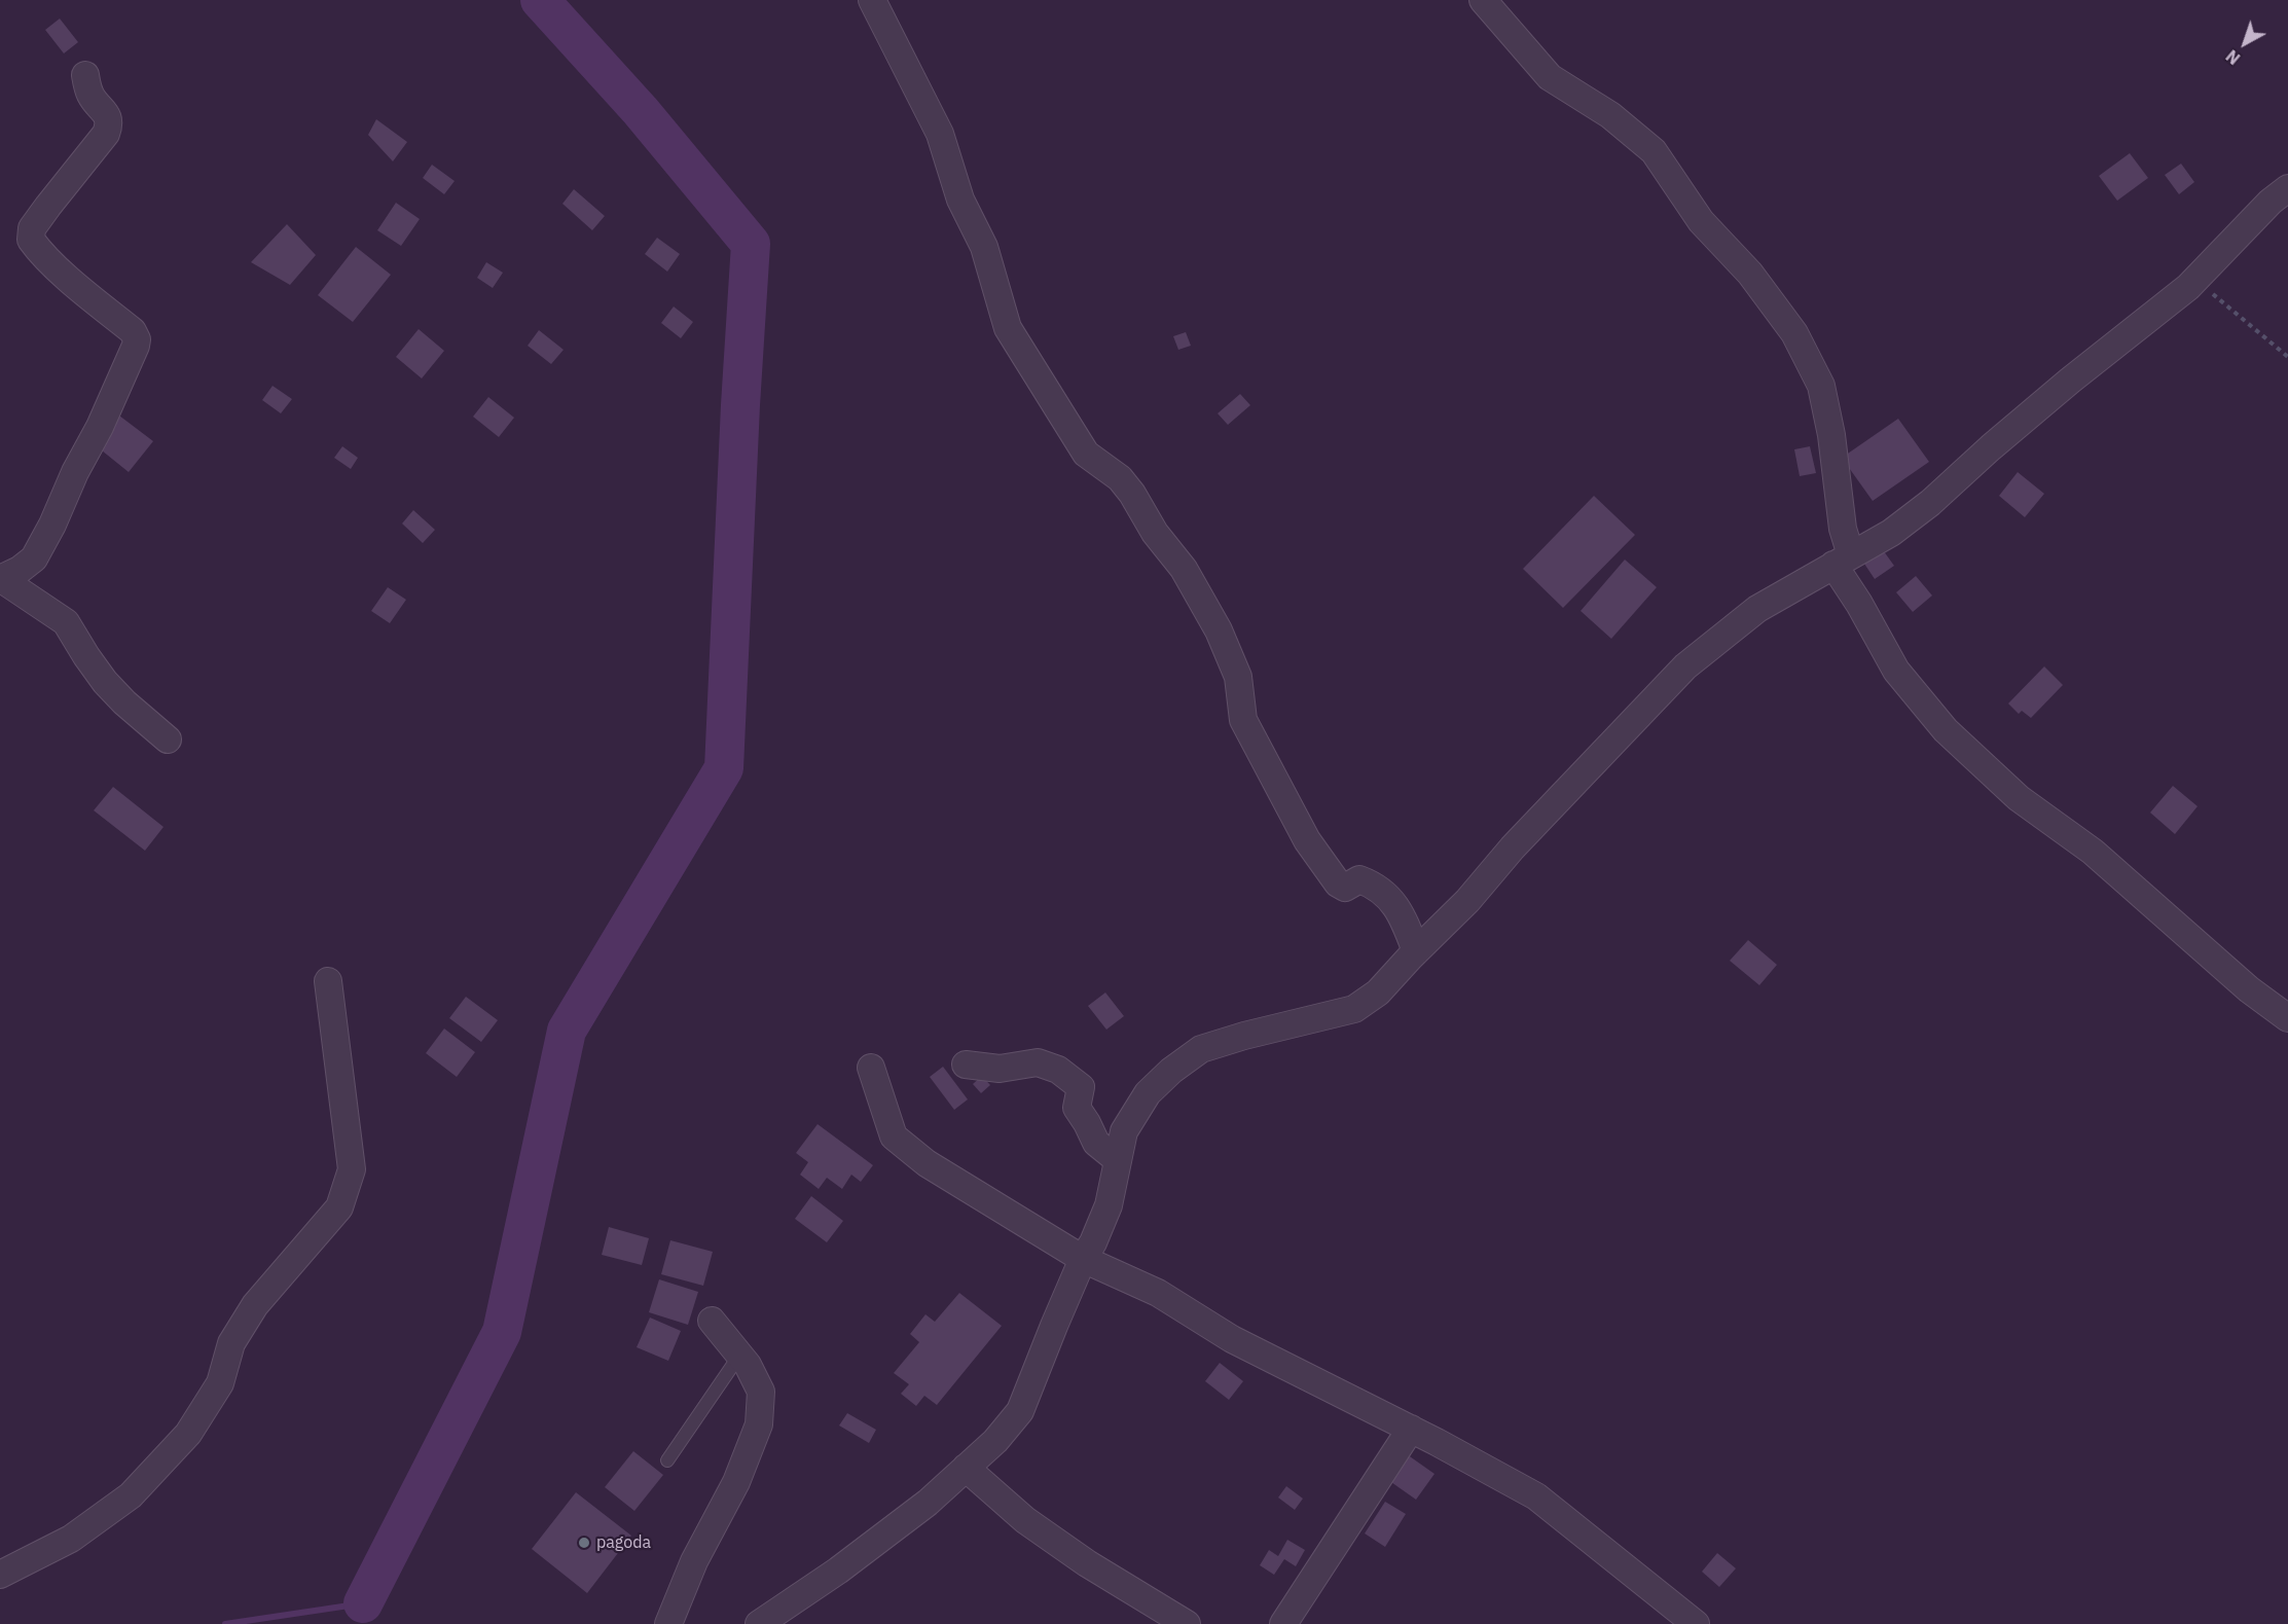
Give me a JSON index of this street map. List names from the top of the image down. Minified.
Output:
{"places":["pagoda"],"north":"bottom left"}
